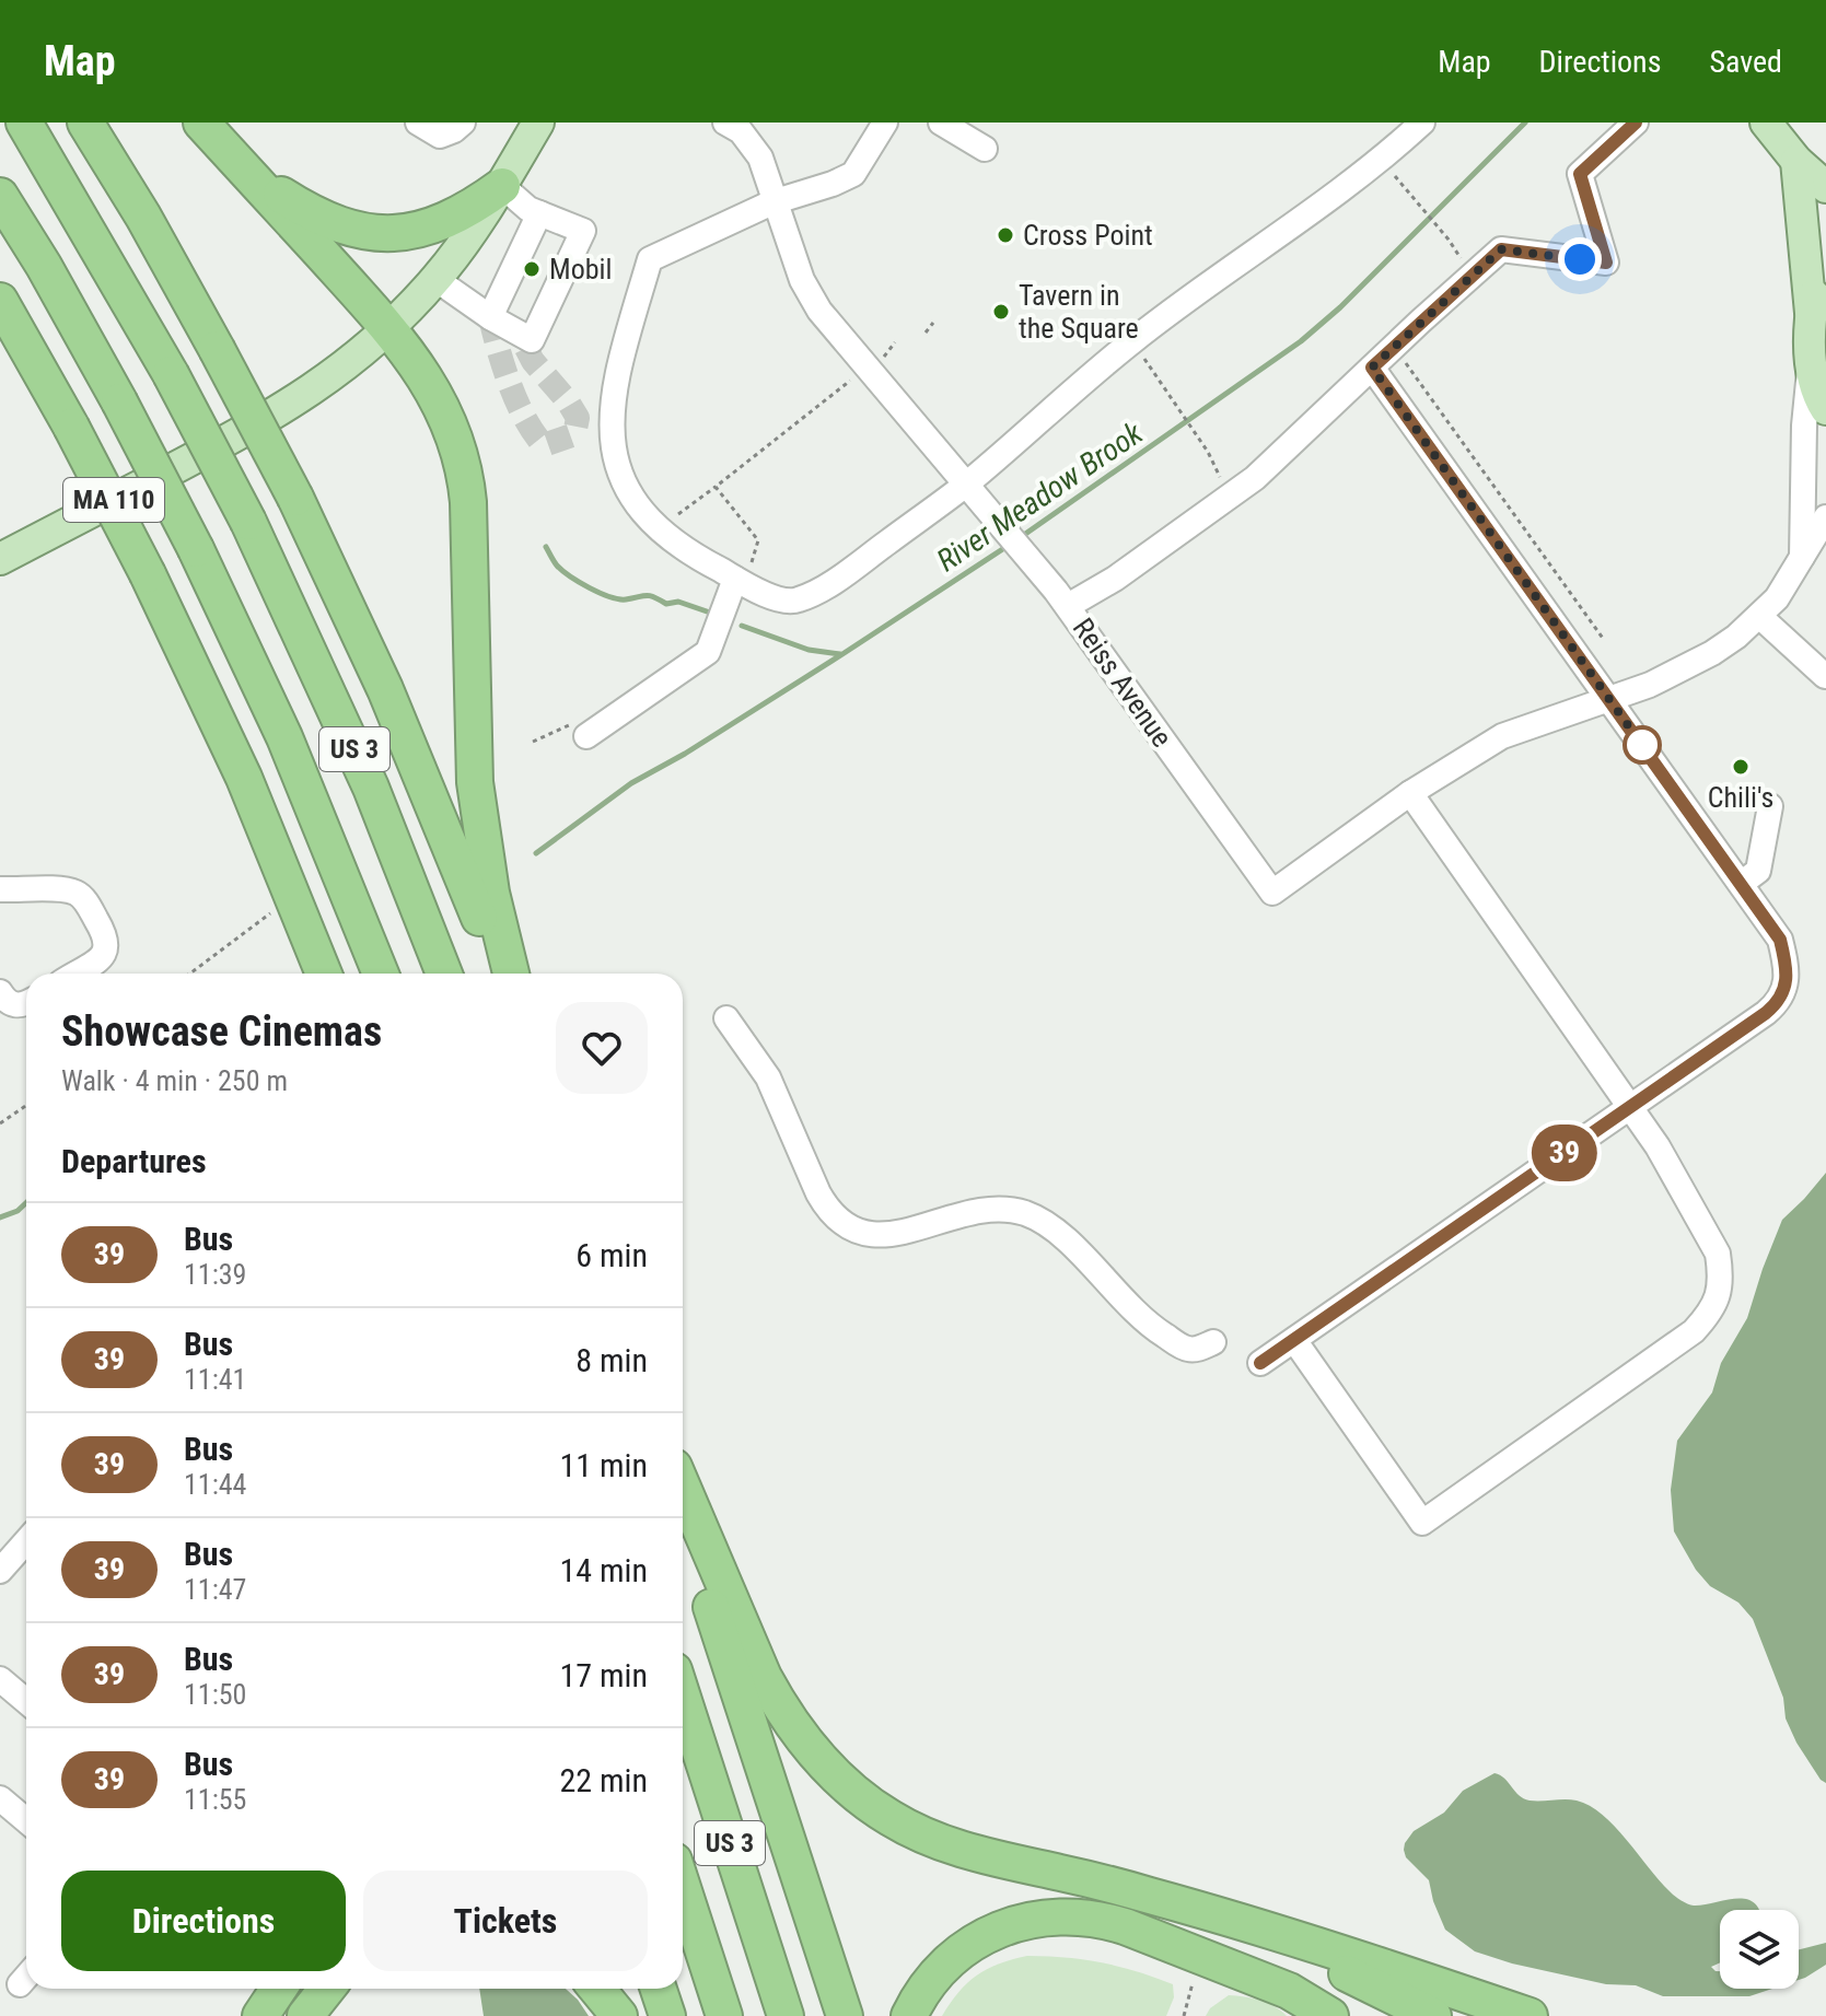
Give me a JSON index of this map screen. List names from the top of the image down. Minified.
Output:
{"streets":{"highway":["US 3"],"main road":["MA 110"],"street":["Reiss Avenue"]},"water":["River Meadow Brook"],"places":["Cross Point","Mobil","Tavern in the Square","Chili's"],"lines":["bus line 39"],"page":{"header":"Map","nav":["Map","Directions","Saved"],"on_map":"39","heading":[["Showcase Cinemas","Walk · 4 min · 250 m"],"Departures"],"list":[{"mark":"39","name":"Bus","note":"11:39","value":"6 min"},{"mark":"39","name":"Bus","note":"11:41","value":"8 min"},{"mark":"39","name":"Bus","note":"11:44","value":"11 min"},{"mark":"39","name":"Bus","note":"11:47","value":"14 min"},{"mark":"39","name":"Bus","note":"11:50","value":"17 min"},{"mark":"39","name":"Bus","note":"11:55","value":"22 min"}],"buttons":["Directions","Tickets"]}}
